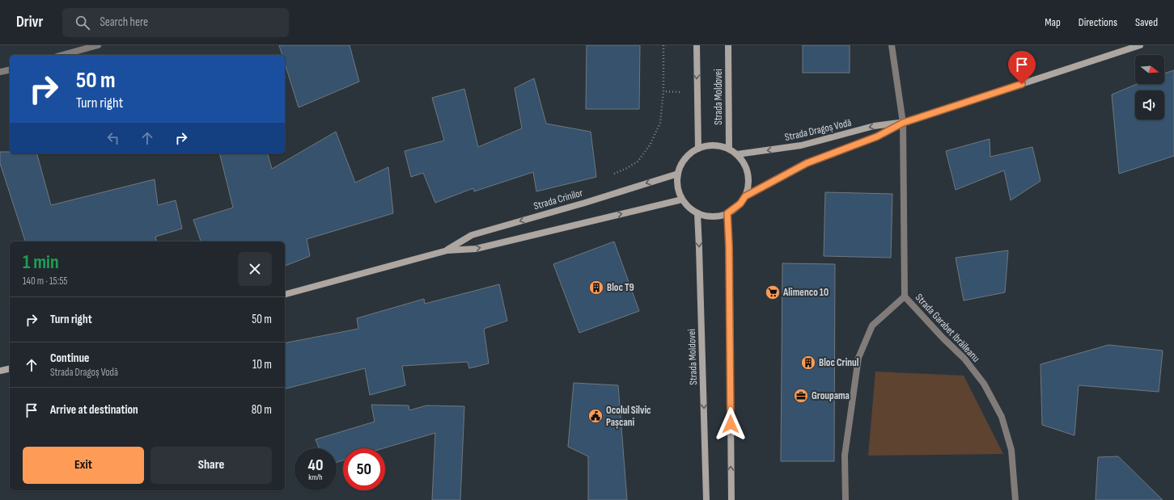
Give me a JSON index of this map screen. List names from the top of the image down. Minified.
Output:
{"streets":{"main road":["Strada Moldovei","Strada Dragoș Vodă","Strada Crinilor"],"street":["Strada Garabet Ibrăileanu"]},"crossings":[["Strada Moldovei","Strada Dragoș Vodă"],["Strada Moldovei","Strada Crinilor"],["Strada Dragoș Vodă","Strada Crinilor"],["Strada Dragoș Vodă","Strada Garabet Ibrăileanu"]],"places":{"building":["Bloc T9","Bloc Crinul"],"supermarket":["Alimenco 10"],"office":["Groupama"],"public building":["Ocolul Silvic Pașcani"]},"north":"right","page":{"header":"Drivr","search":"Search here","nav":["Map","Directions","Saved"],"turn":["50 m","Turn right"],"heading":["1 min","140 m · 15:55"],"list":[{"name":"Turn right","value":"50 m"},{"name":"Continue","note":"Strada Dragoș Vodă","value":"10 m"},{"name":"Arrive at destination","value":"80 m"}],"buttons":["Exit","Share"],"speed":"40 km/h","limit":"50"}}
